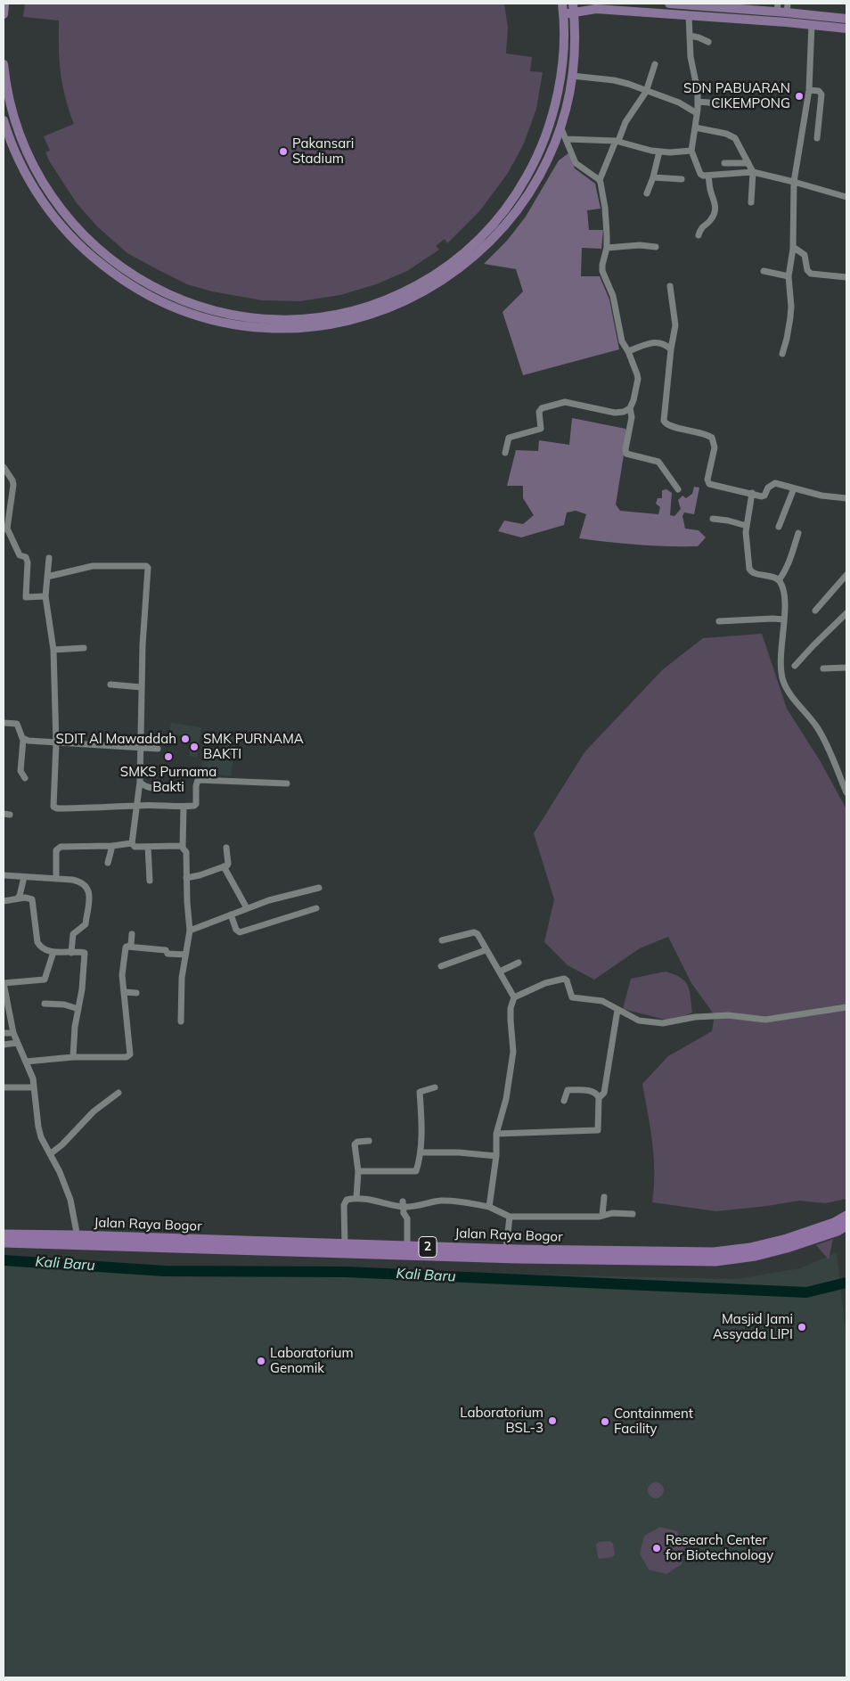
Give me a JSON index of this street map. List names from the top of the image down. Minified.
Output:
{"streets":{"highway":["Jalan Raya Bogor","2"]},"water":["Kali Baru"],"places":["SDN PABUARAN CIKEMPONG","Pakansari Stadium","SDIT Al Mawaddah","SMK PURNAMA BAKTI","SMKS Purnama Bakti","Masjid Jami Assyada LIPI","Laboratorium Genomik","Laboratorium BSL-3","Containment Facility","Research Center for Biotechnology"]}
